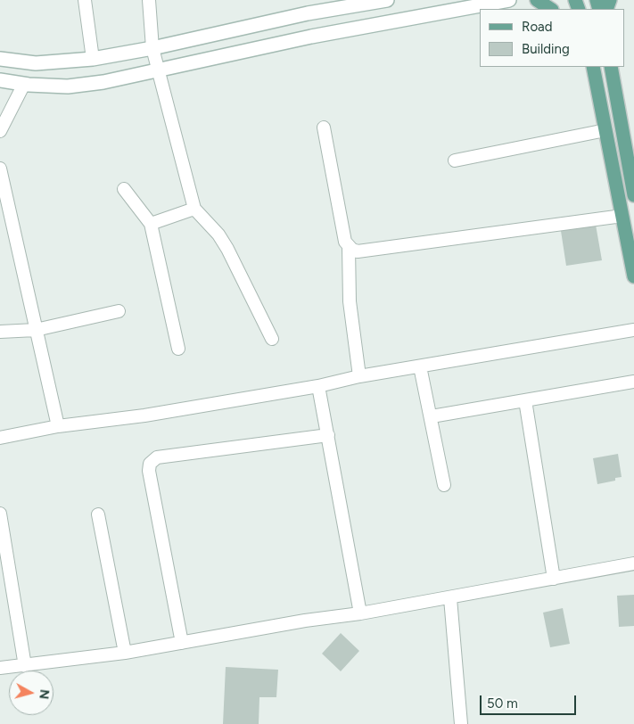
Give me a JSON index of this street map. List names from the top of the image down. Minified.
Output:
{"legend":["Road","Building"],"scale_bar":"50 m","north":"right"}
